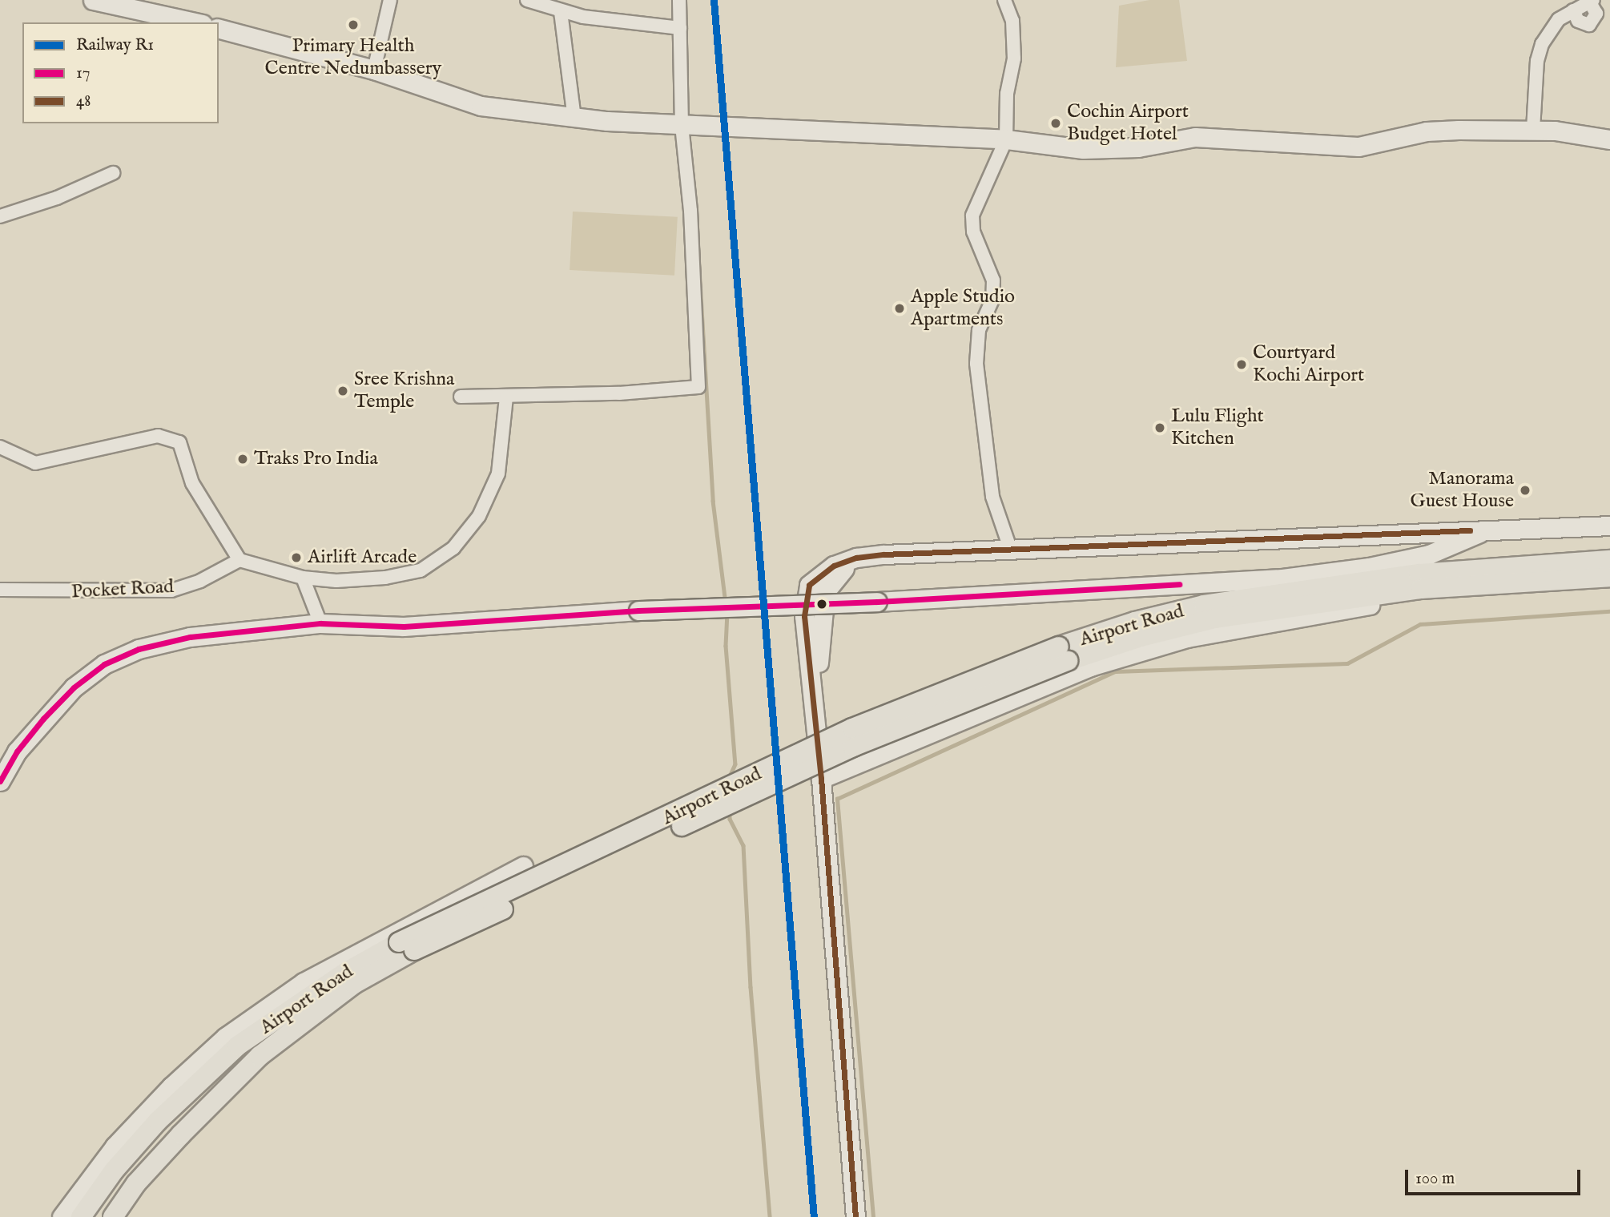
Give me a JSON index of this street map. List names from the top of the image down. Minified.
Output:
{"streets":{"main road":["Airport Road"],"street":["Pocket Road"]},"places":["Primary Health Centre Nedumbassery","Cochin Airport Budget Hotel","Apple Studio Apartments","Courtyard Kochi Airport","Sree Krishna Temple","Lulu Flight Kitchen","Traks Pro India","Manorama Guest House","Airlift Arcade"],"lines":["rail line R1","transit line 48","transit line 17"],"legend":["Railway R1","17","48"],"scale_bar":"100 m"}
